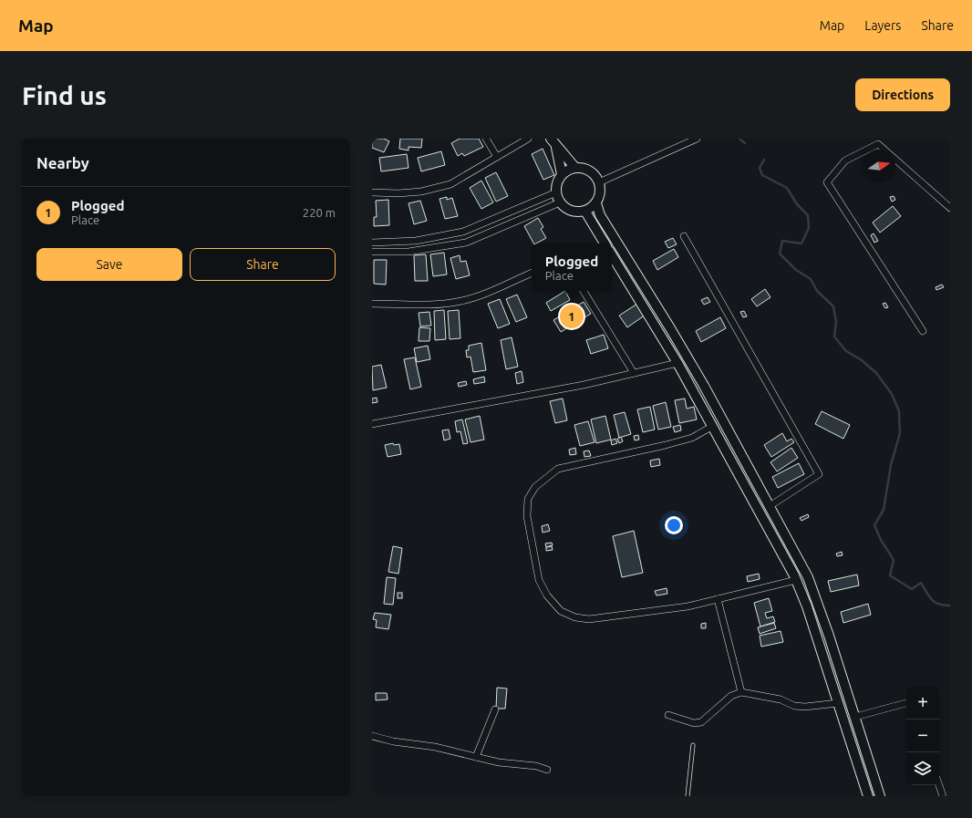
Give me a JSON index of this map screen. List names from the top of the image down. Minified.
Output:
{"north":"right","page":{"header":"Map","nav":["Map","Layers","Share"],"buttons":["Directions",["Save","Share"]],"title":"Find us","heading":"Nearby","list":[{"mark":"1","name":"Plogged","note":"Place","value":"220 m"}],"popup":["Plogged","Place"],"pins":"1","map_buttons":["+","−"]}}
